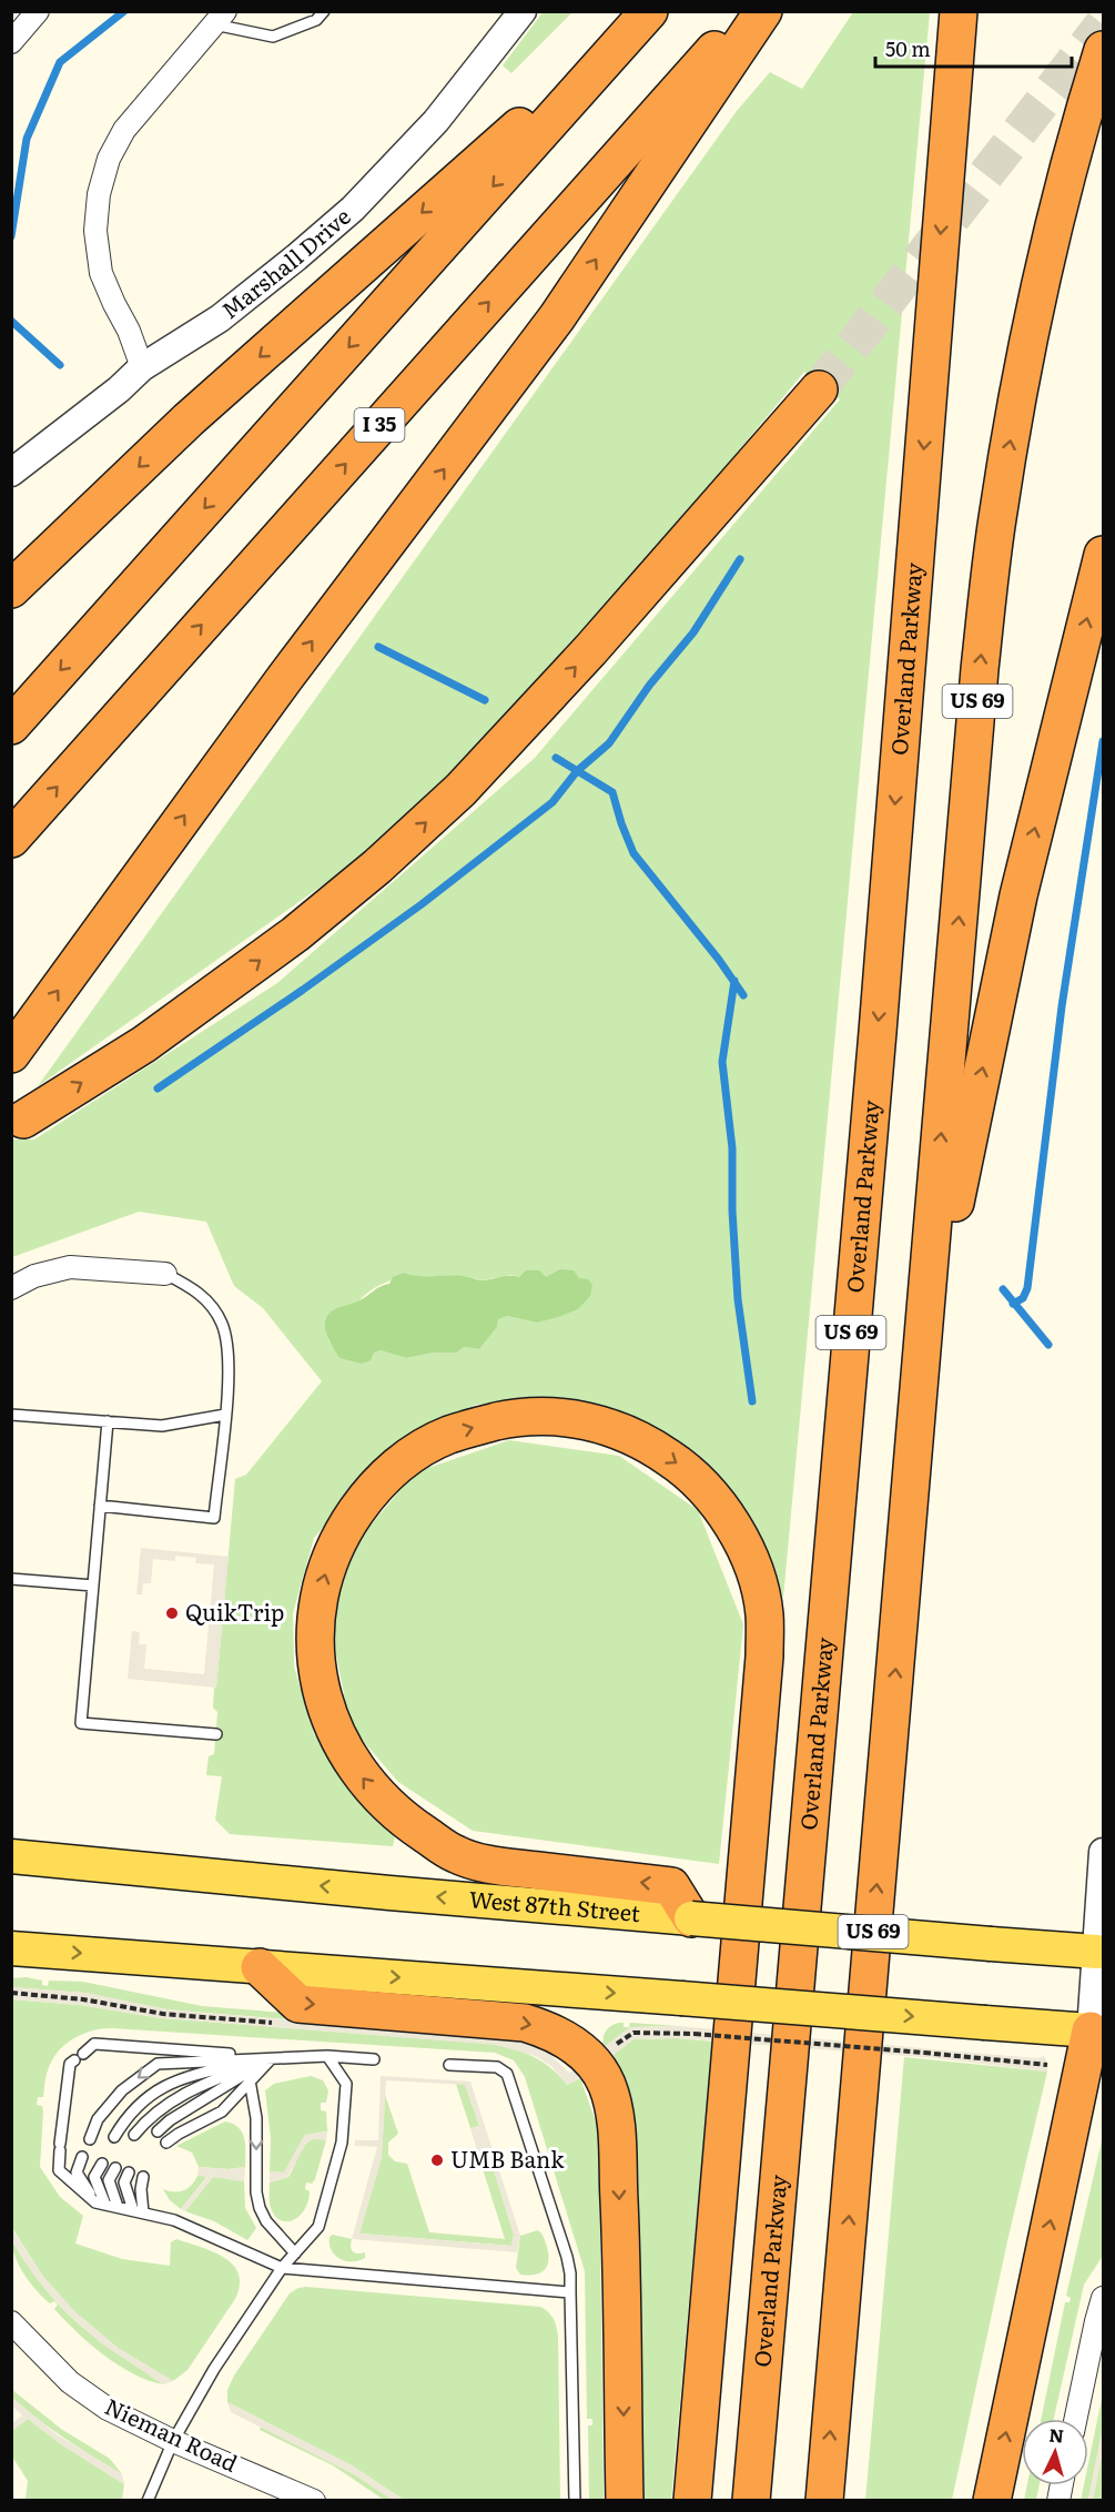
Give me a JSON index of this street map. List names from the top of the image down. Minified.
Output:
{"streets":{"highway":["I 35","Overland Parkway","US 69"],"main road":["West 87th Street"],"street":["Marshall Drive","Nieman Road"]},"places":["QuikTrip","UMB Bank"],"scale_bar":"50 m","north":"top"}
